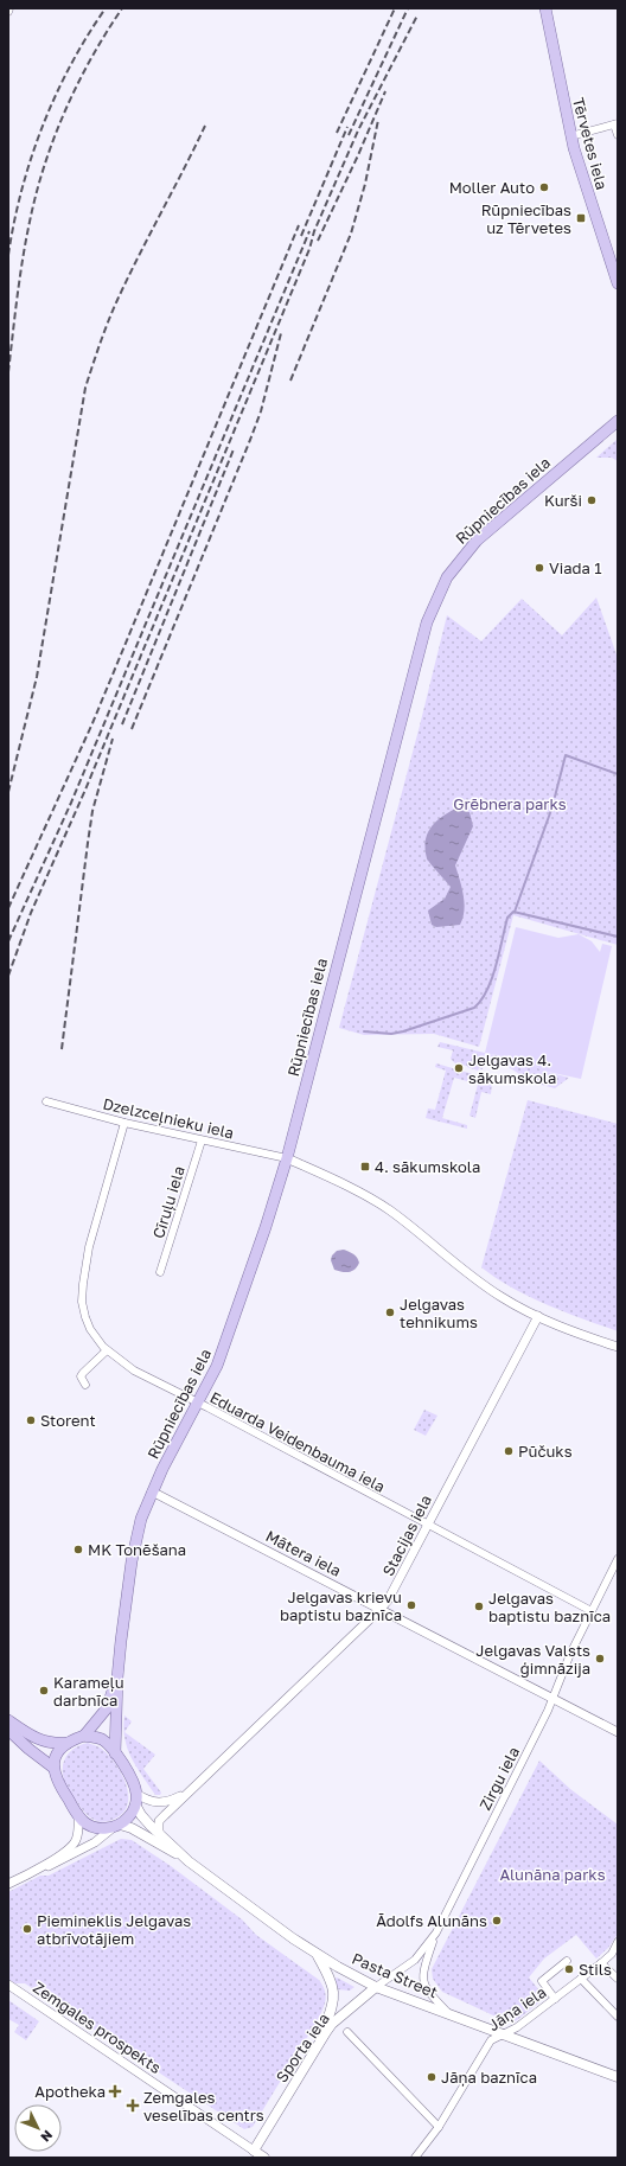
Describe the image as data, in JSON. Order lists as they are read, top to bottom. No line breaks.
{"streets":{"main road":["Tērvetes iela","Rūpniecības iela","Pasta Street","Zemgales prospekts","Sporta iela"],"street":["Dzelzceļnieku iela","Cīruļu iela","Eduarda Veidenbauma iela","Stacijas iela","Mātera iela","Zirgu iela","Jāņa iela"]},"crossings":[["Rūpniecības iela","Dzelzceļnieku iela"],["Rūpniecības iela","Eduarda Veidenbauma iela"],["Rūpniecības iela","Mātera iela"],["Rūpniecības iela","Pasta Street"],["Dzelzceļnieku iela","Cīruļu iela"],["Dzelzceļnieku iela","Eduarda Veidenbauma iela"],["Eduarda Veidenbauma iela","Stacijas iela"],["Eduarda Veidenbauma iela","Zirgu iela"],["Stacijas iela","Mātera iela"],["Stacijas iela","Pasta Street"],["Mātera iela","Zirgu iela"],["Zirgu iela","Pasta Street"],["Zirgu iela","Sporta iela"],["Pasta Street","Jāņa iela"],["Pasta Street","Sporta iela"],["Zemgales prospekts","Sporta iela"]],"parks":["Grēbnera parks","Alunāna parks"],"places":{"other":["Moller Auto","Kurši","Viada 1","Jelgavas 4. sākumskola","Jelgavas tehnikums","Storent","Pūčuks","MK Tonēšana","Jelgavas krievu baptistu baznīca","Jelgavas baptistu baznīca","Jelgavas Valsts ģimnāzija","Karameļu darbnīca","Ādolfs Alunāns","Piemineklis Jelgavas atbrīvotājiem","Stils","Jāņa baznīca"],"transit":["Rūpniecības uz Tērvetes","4. sākumskola"],"health":["Apotheka","Zemgales veselības centrs"]},"north":"bottom right"}
